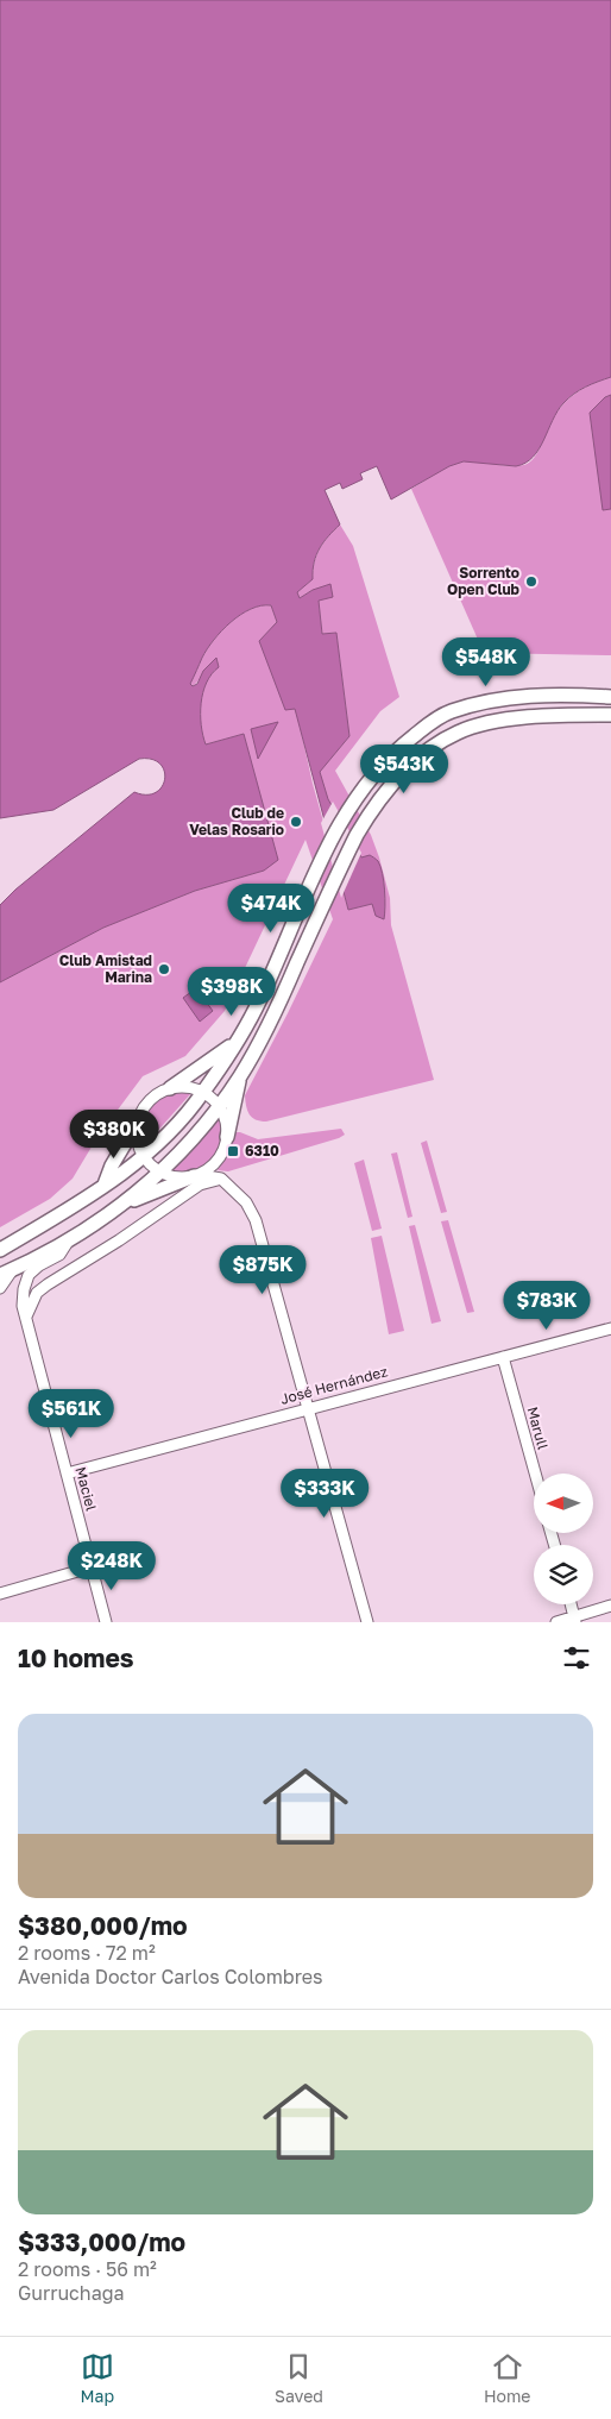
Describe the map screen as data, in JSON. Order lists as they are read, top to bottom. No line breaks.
{"streets":{"street":["José Hernández","Marull","Maciel"]},"crossings":[["José Hernández","Marull"],["José Hernández","Maciel"]],"places":{"other":["Sorrento Open Club","Club de Velas Rosario","Club Amistad Marina"],"transit":["6310"]},"north":"left","page":{"price":["$548K","$543K","$474K","$398K","$380K","$875K","$783K","$561K","$333K","$248K"],"heading":"10 homes","list":[{"name":"$380,000/mo","note":"2 rooms · 72 m² · Avenida Doctor Carlos Colombres"},{"name":"$333,000/mo","note":"2 rooms · 56 m² · Gurruchaga"}],"tabs":["Map","Saved","Home"]}}
